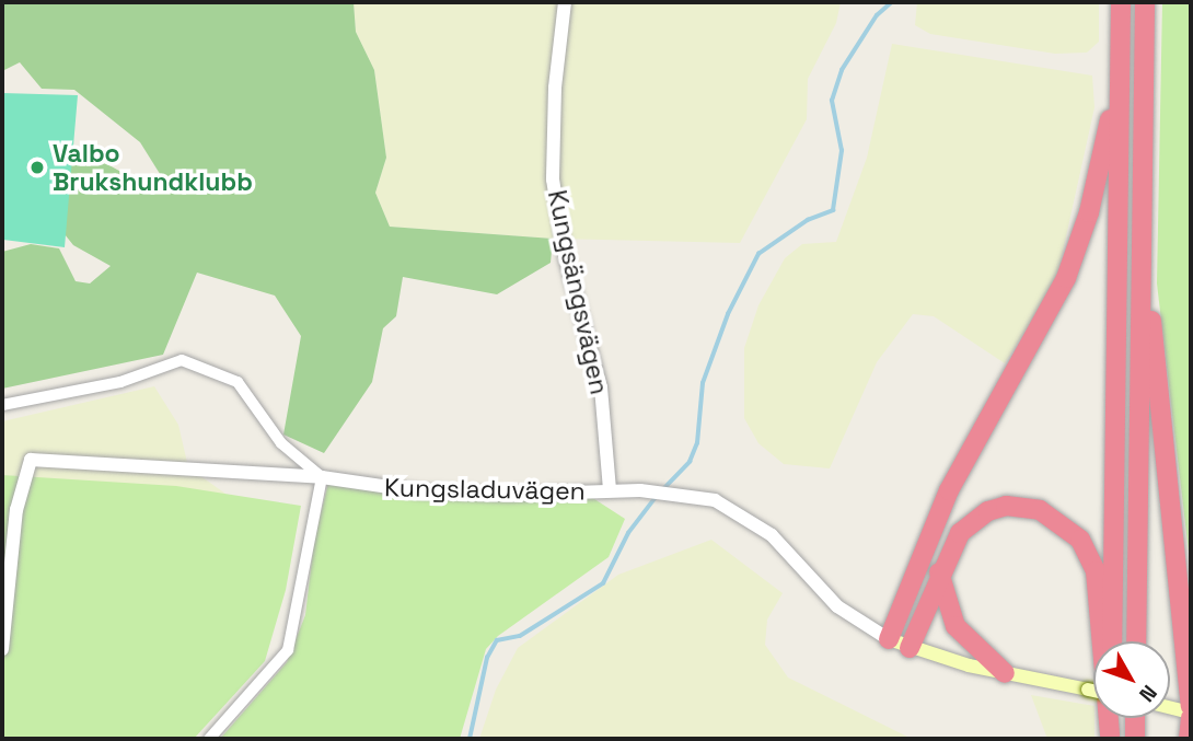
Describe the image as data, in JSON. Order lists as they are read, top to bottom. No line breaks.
{"streets":{"street":["Kungsängsvägen","Kungsladuvägen"]},"crossings":[["Kungsängsvägen","Kungsladuvägen"]],"places":["Valbo Brukshundklubb"],"north":"bottom right"}
